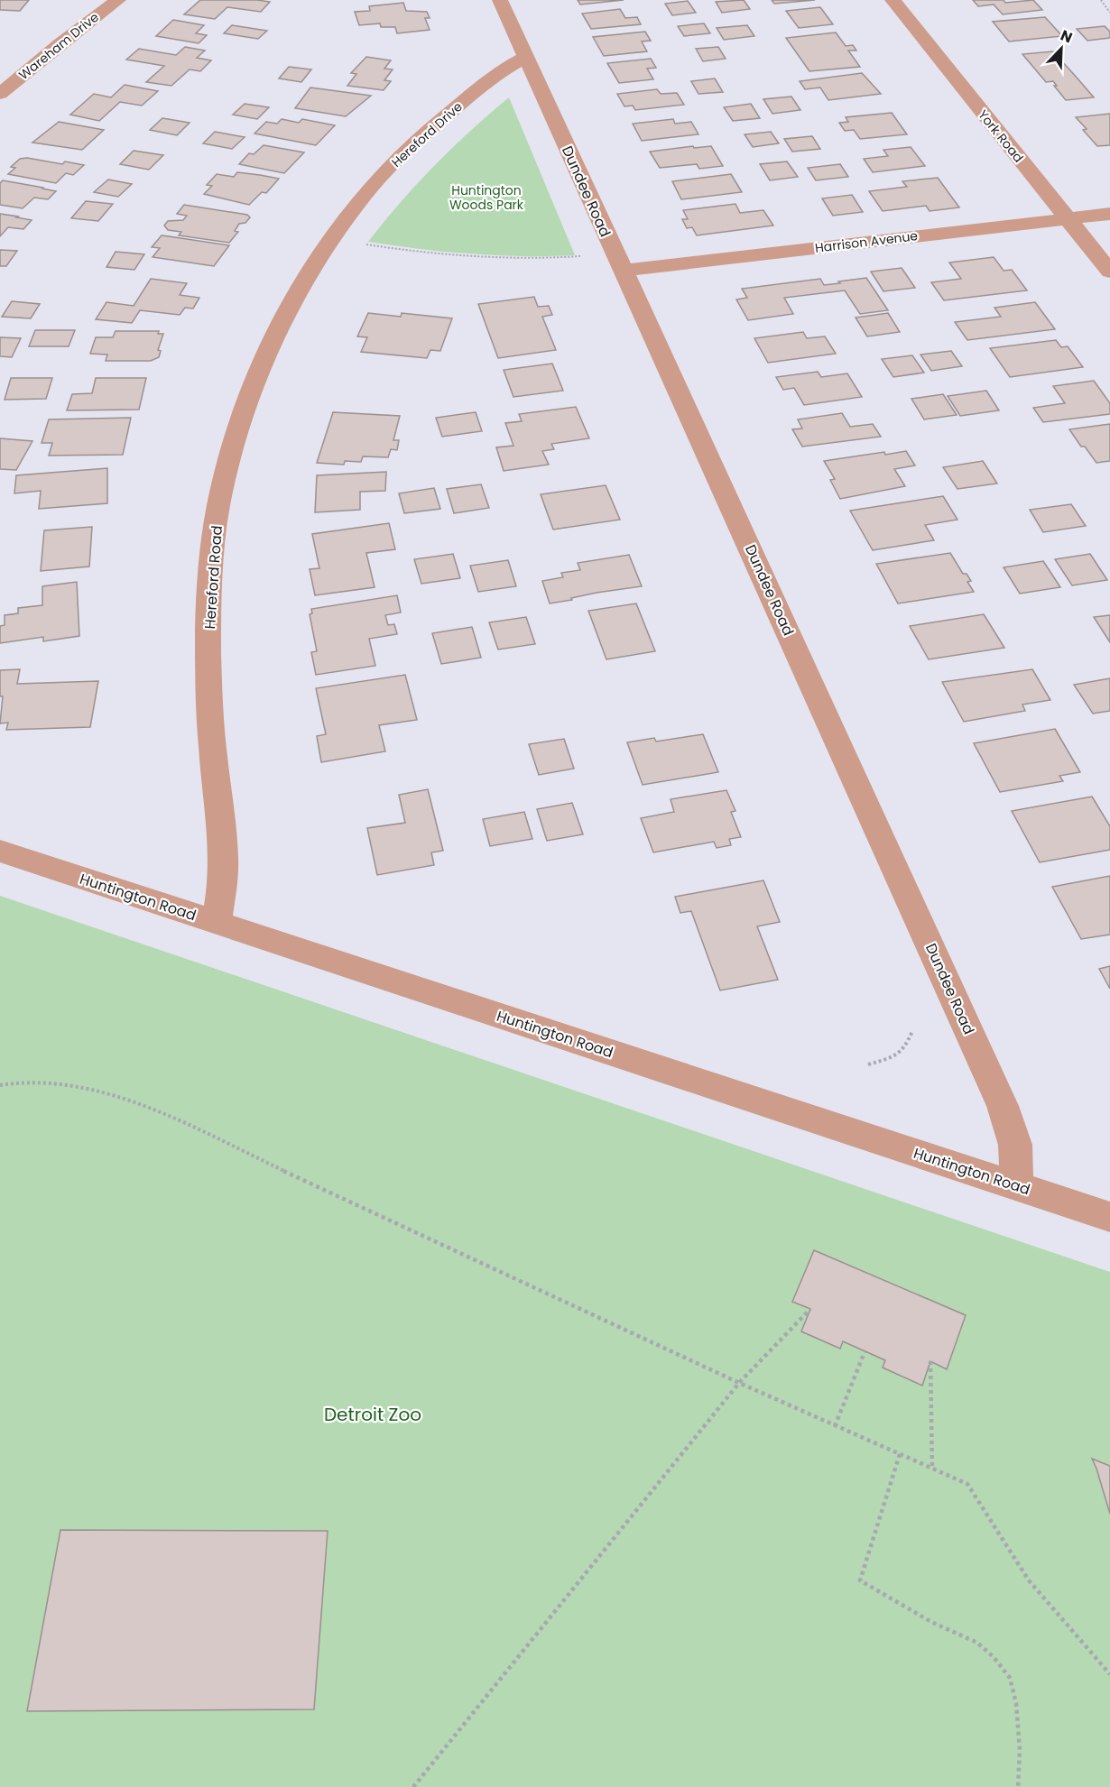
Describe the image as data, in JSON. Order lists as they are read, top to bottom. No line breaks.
{"streets":{"street":["Wareham Drive","Hereford Drive","York Road","Dundee Road","Harrison Avenue","Hereford Road","Huntington Road"]},"crossings":[["Hereford Drive","Dundee Road"],["Hereford Drive","Hereford Road"],["York Road","Harrison Avenue"],["Dundee Road","Harrison Avenue"],["Dundee Road","Huntington Road"],["Hereford Road","Huntington Road"]],"parks":["Huntington Woods Park","Detroit Zoo"],"north":"top right"}
